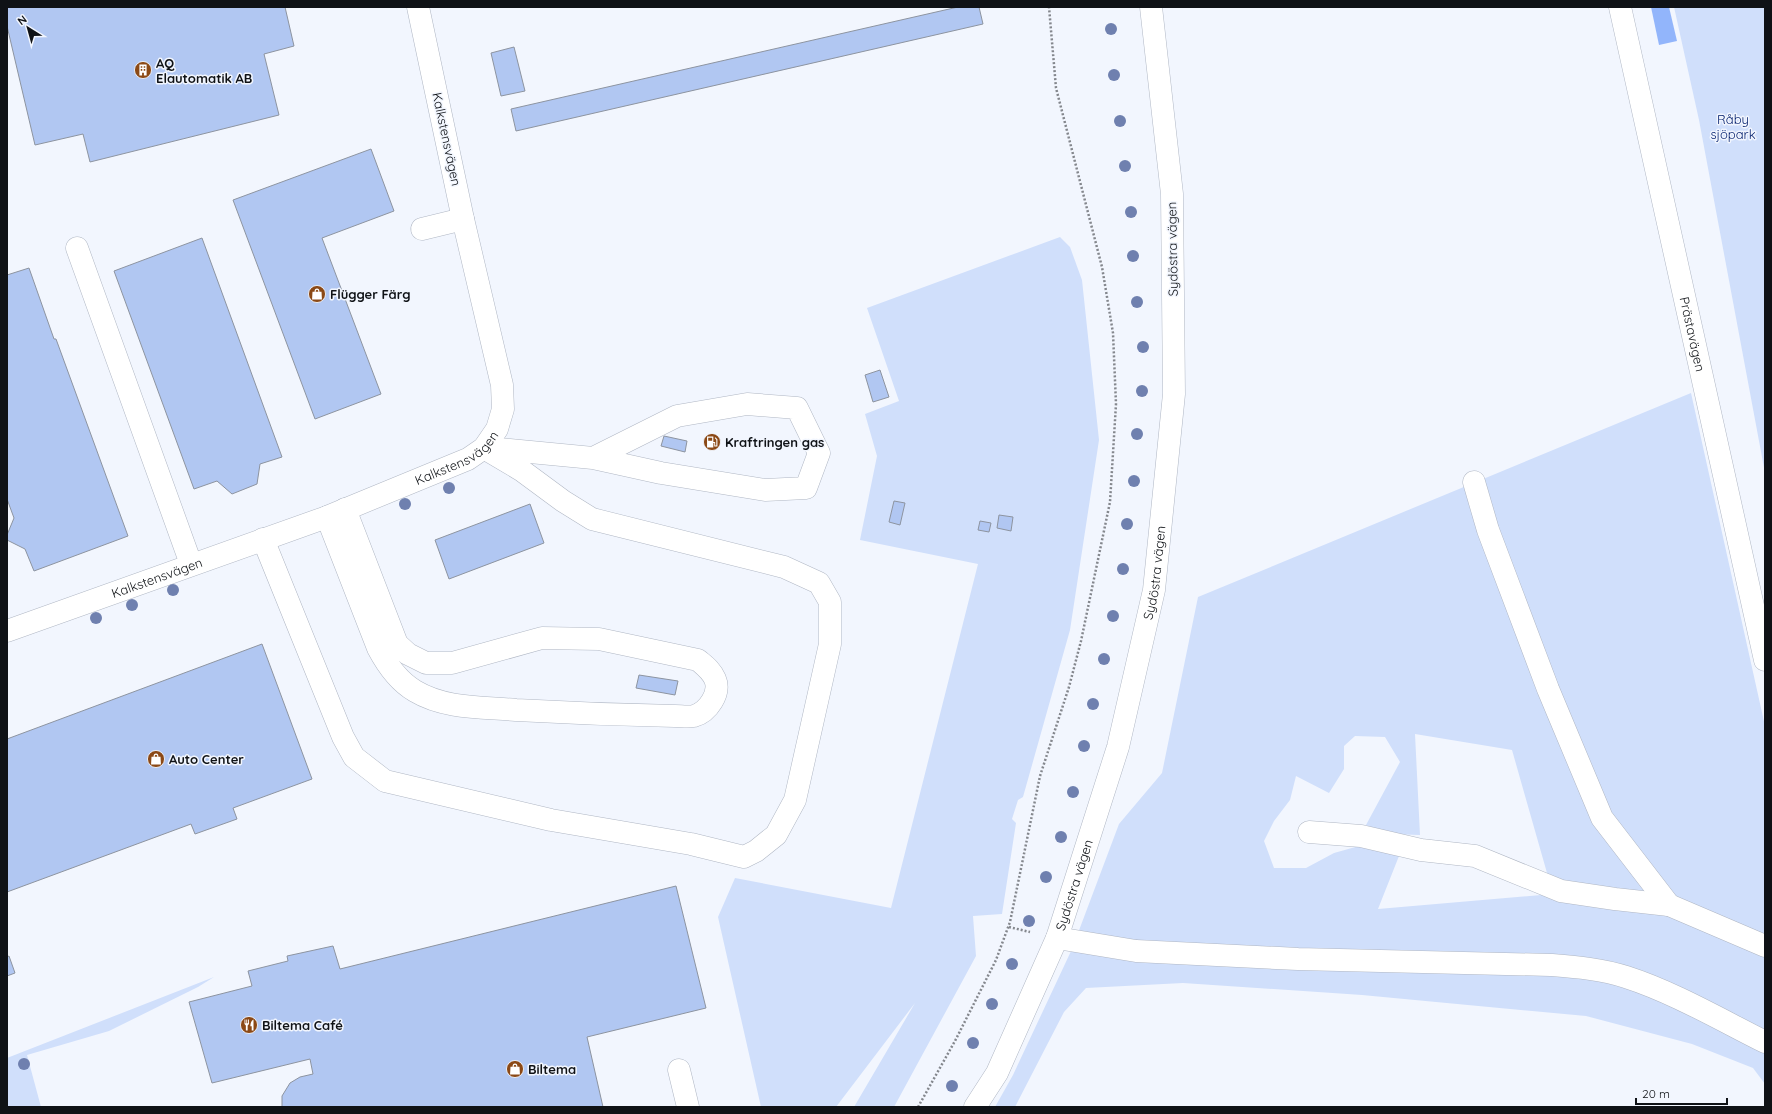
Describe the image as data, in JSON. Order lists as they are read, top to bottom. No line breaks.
{"streets":{"street":["Kalkstensvägen","Sydöstra vägen","Prästavägen"]},"parks":["Råby sjöpark"],"places":{"building":["AQ Elautomatik AB"],"shop":["Flügger Färg","Auto Center","Biltema"],"fuel station":["Kraftringen gas"],"restaurant":["Biltema Café"]},"scale_bar":"20 m","north":"top left"}
